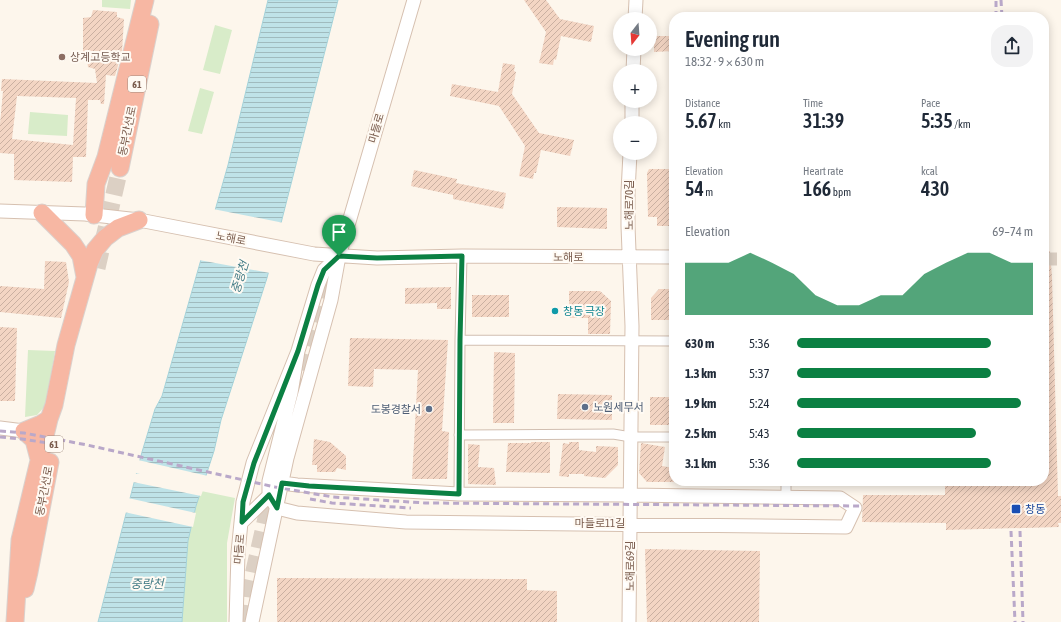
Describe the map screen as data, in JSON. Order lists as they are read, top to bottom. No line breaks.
{"streets":{"highway":["61","동부간선로"],"main road":["마들로","노해로70길","노해로","마들로11길","노해로69길"]},"crossings":[["마들로","노해로"],["마들로","마들로11길"],["노해로70길","노해로"],["노해로70길","노해로69길"],["노해로","노해로69길"],["마들로11길","노해로69길"]],"water":["중랑천"],"places":{"other":["상계고등학교","창동 극장","노원세무서","도봉경찰서"],"transit":["창동"]},"north":"bottom","page":{"map_buttons":["+","−"],"heading":["Evening run","18:32 · 9 × 630 m"],"stats":[["Distance","5.67 km"],["Time","31:39"],["Pace","5:35 /km"],["Elevation","54 m"],["Heart rate","166 bpm"],["kcal","430"]],"chart":["Elevation","69–74 m"],"list":[{"name":"630 m","note":"5:36"},{"name":"1.3 km","note":"5:37"},{"name":"1.9 km","note":"5:24"},{"name":"2.5 km","note":"5:43"},{"name":"3.1 km","note":"5:36"}]}}
